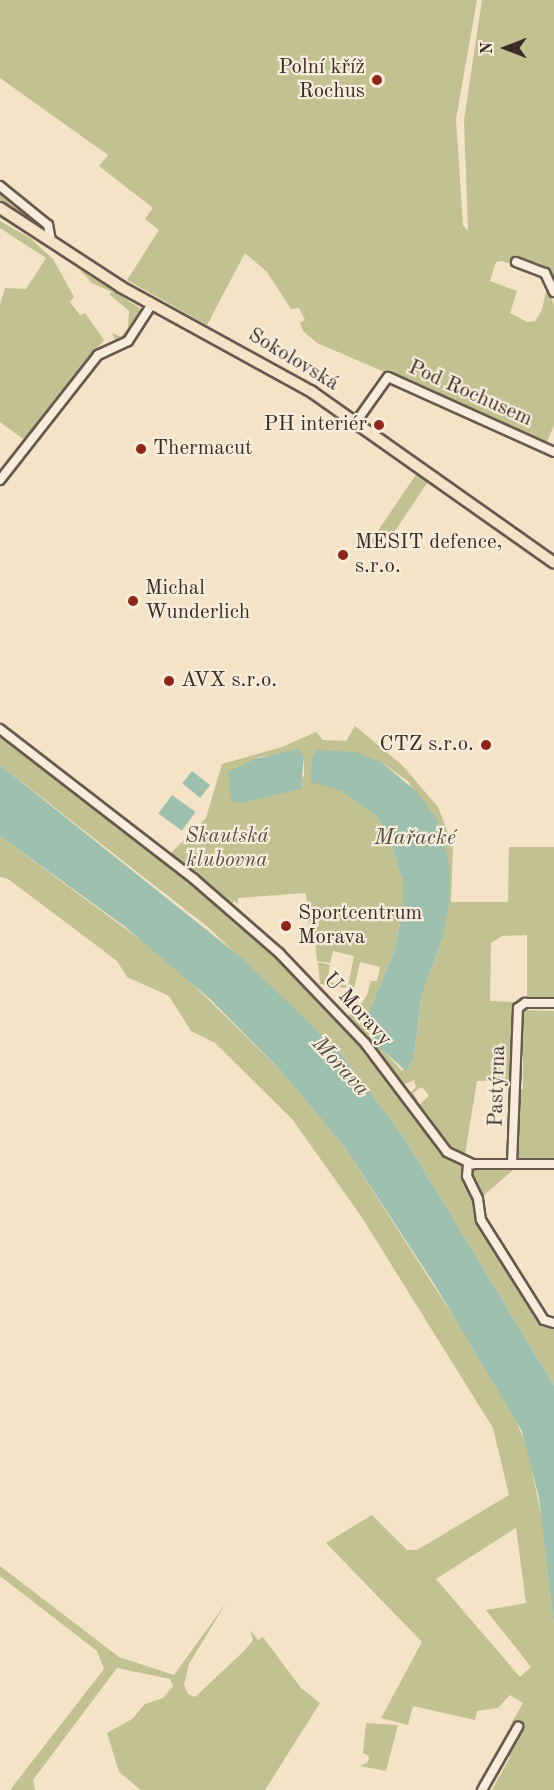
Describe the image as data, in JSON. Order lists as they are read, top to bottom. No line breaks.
{"streets":{"main road":["Sokolovská"],"street":["Pod Rochusem","U Moravy","Pastýrna"]},"crossings":[["Sokolovská","Pod Rochusem"]],"water":["Mařacké","Morava"],"parks":["Skautská klubovna"],"places":["Polní kříž Rochus","PH interiér","Thermacut","MESIT defence, s.r.o.","Michal Wunderlich","AVX s.r.o.","CTZ s.r.o.","Sportcentrum Morava"],"north":"left"}
